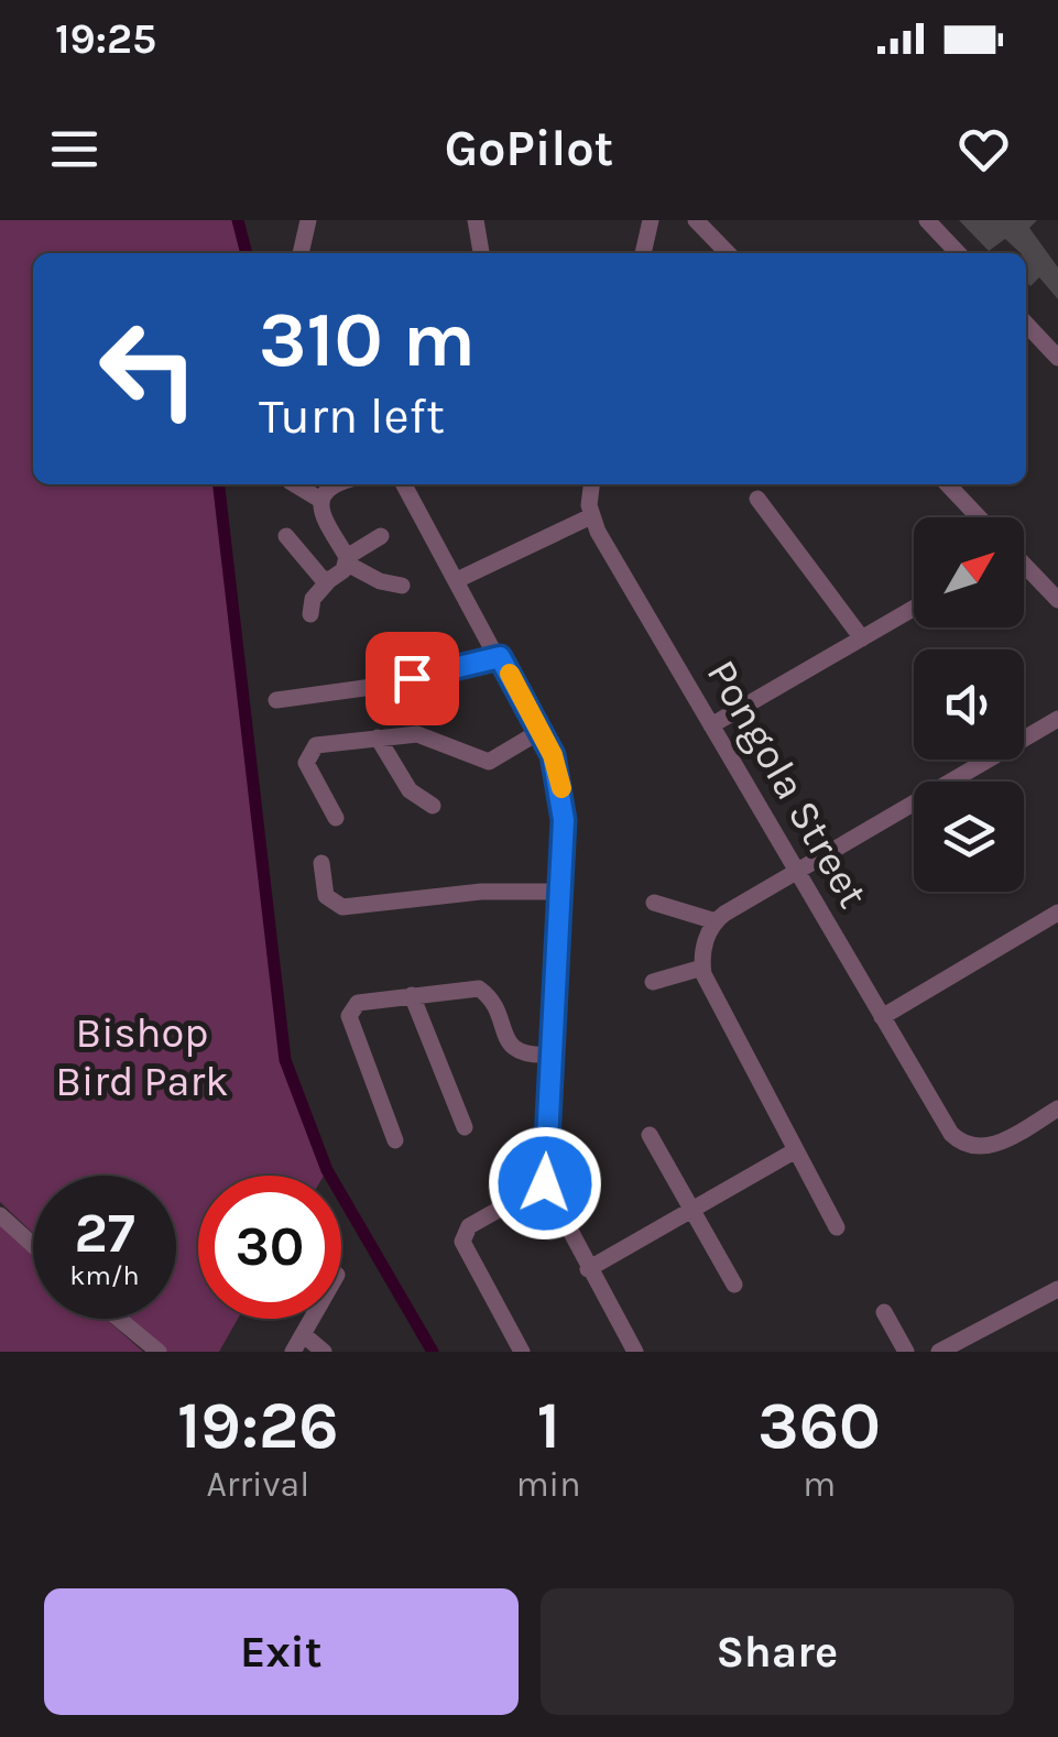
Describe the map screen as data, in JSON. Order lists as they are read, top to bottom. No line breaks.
{"streets":{"street":["Pongola Street"]},"parks":["Bishop Bird Park"],"north":"top right","page":{"status":"19:25","header":"GoPilot","turn":["310 m","Turn left"],"speed":"27 km/h","limit":"30","eta":["19:26","Arrival","1","min","360","m"],"buttons":["Exit","Share"]}}
